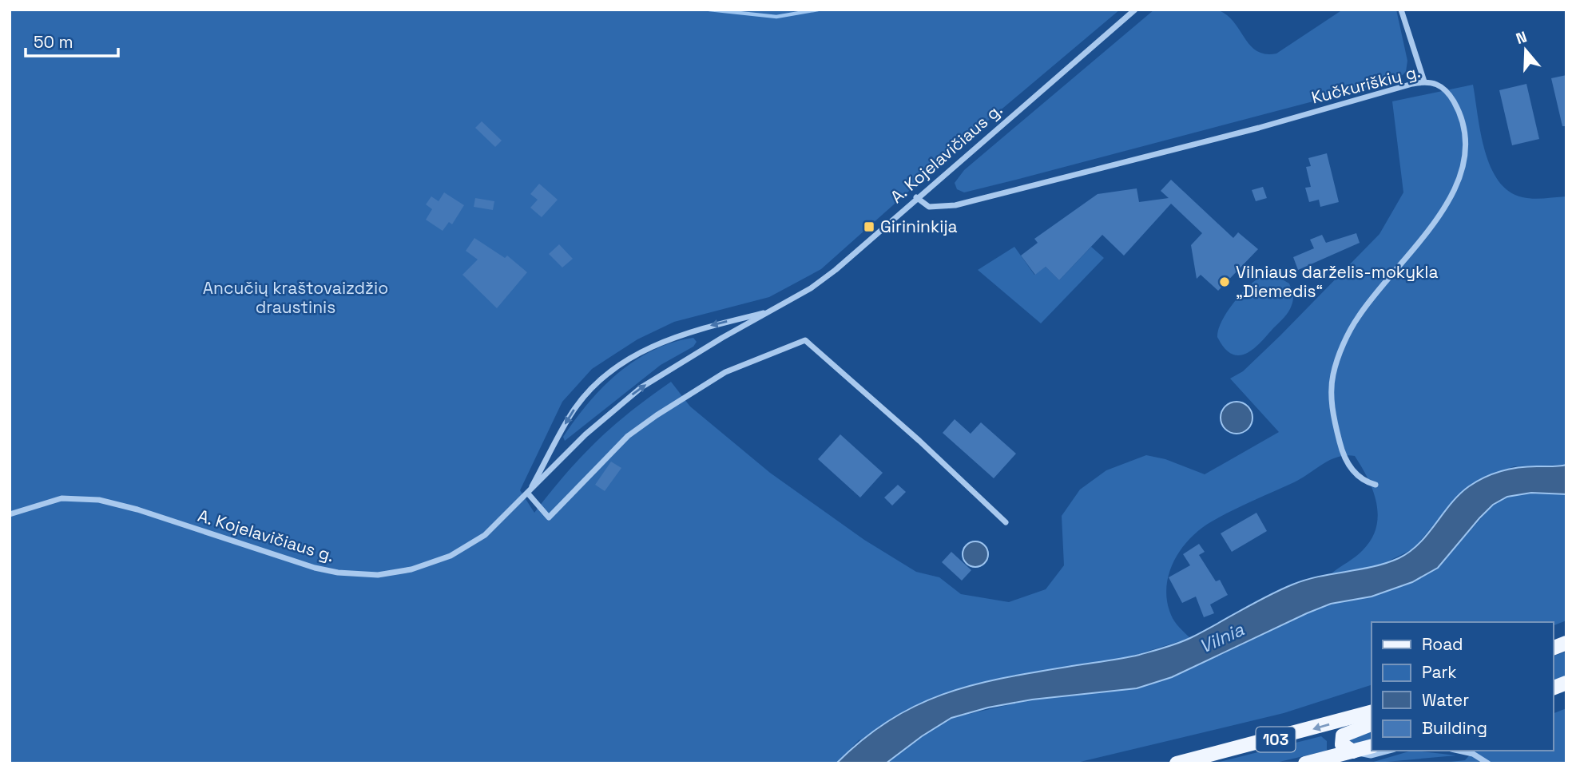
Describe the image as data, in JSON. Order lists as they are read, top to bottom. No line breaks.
{"streets":{"main road":["103"],"street":["Kučkuriškių g.","A. Kojelavičiaus g."]},"crossings":[["Kučkuriškių g.","A. Kojelavičiaus g."]],"water":["Vilnia"],"parks":["Ancučių kraštovaizdžio draustinis"],"places":{"transit":["Girininkija"],"other":["Vilniaus darželis-mokykla „Diemedis“"]},"legend":["Road","Park","Water","Building"],"scale_bar":"50 m","north":"top"}
